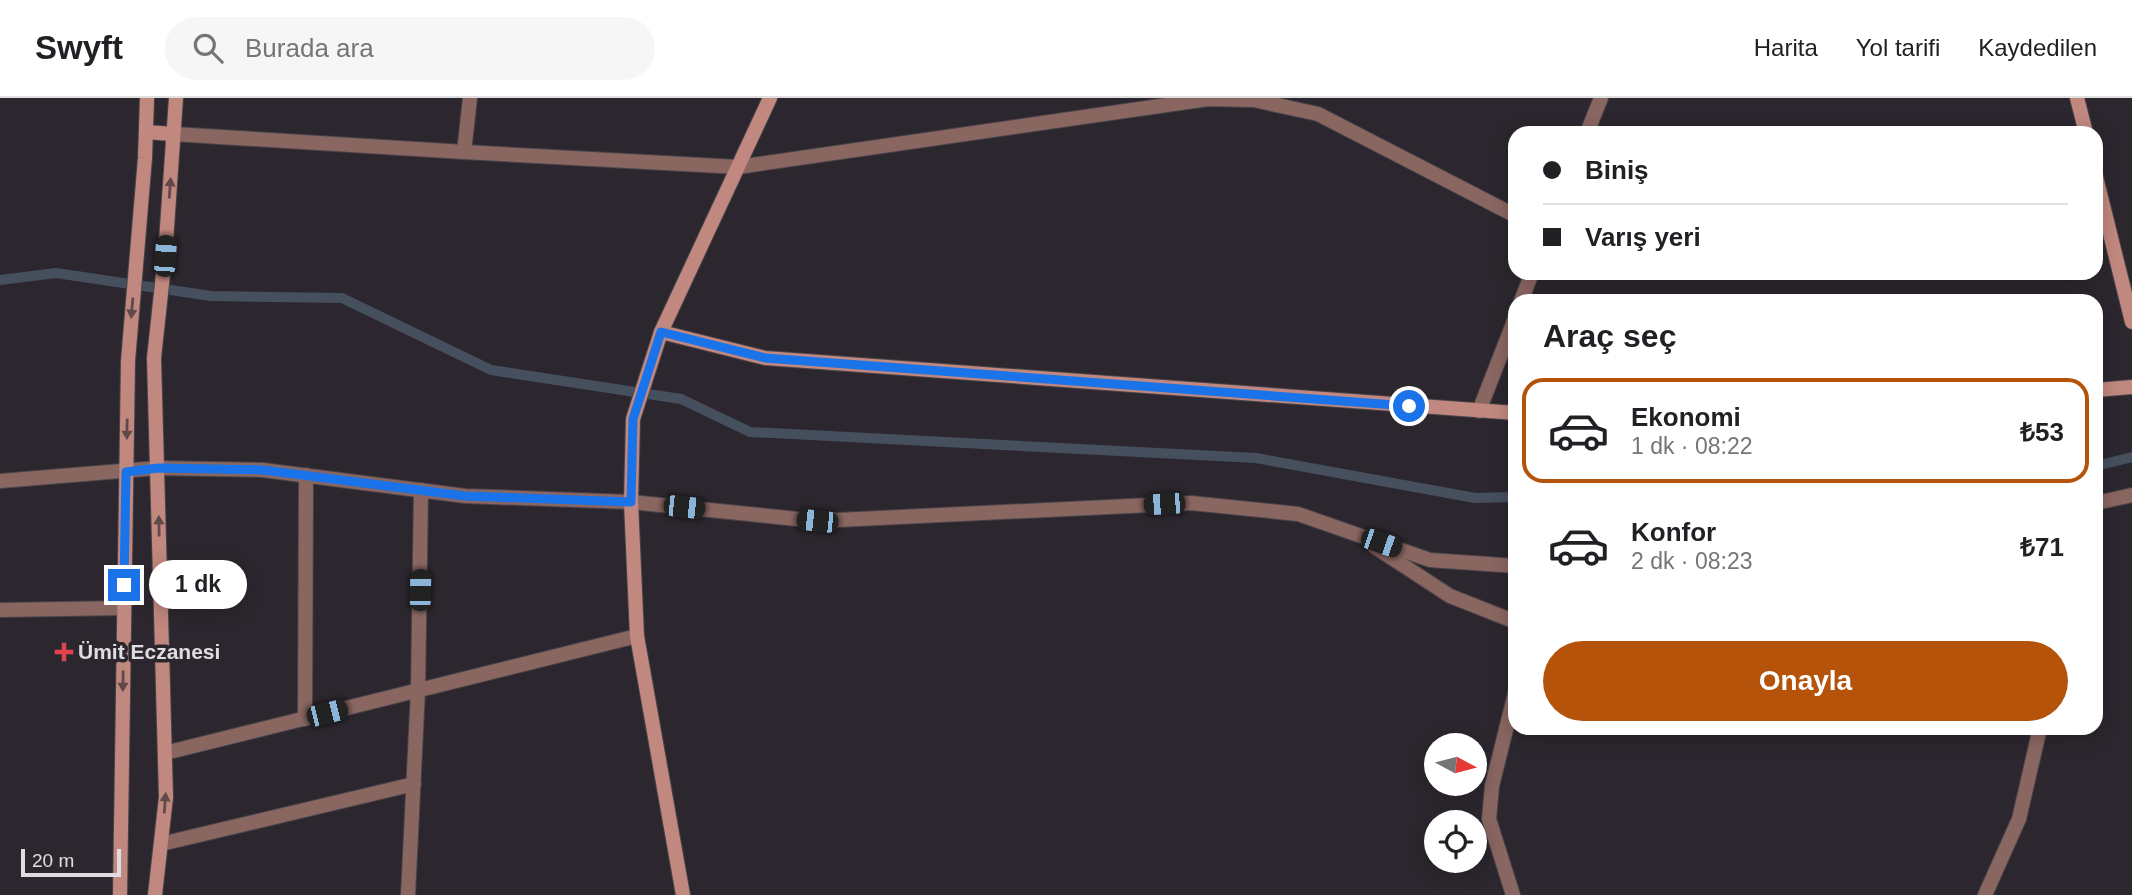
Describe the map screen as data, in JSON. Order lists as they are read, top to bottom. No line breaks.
{"places":{"health":["Ümit Eczanesi"]},"scale_bar":"20 m","north":"right","page":{"header":"Swyft","search":"Burada ara","nav":["Harita","Yol tarifi","Kaydedilen"],"banner":["Biniş","Varış yeri"],"heading":"Araç seç","list":[{"name":"Ekonomi","note":"1 dk · 08:22","value":"₺53"},{"name":"Konfor","note":"2 dk · 08:23","value":"₺71"}],"bubble":"1 dk","buttons":"Onayla","scale":"20 m"}}
